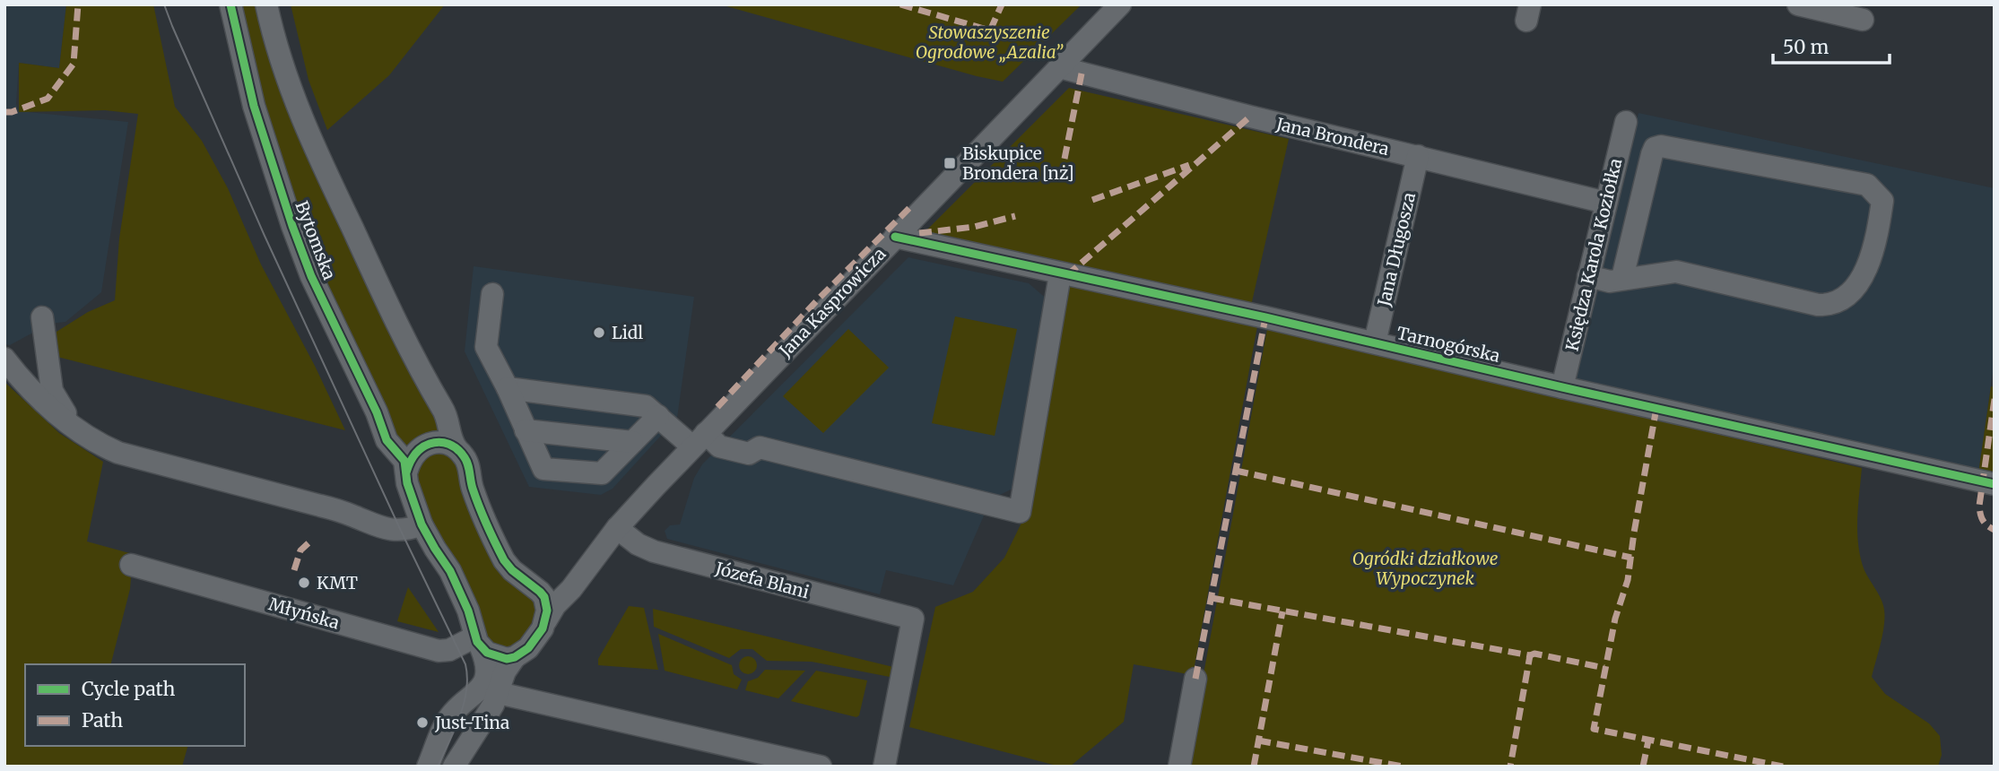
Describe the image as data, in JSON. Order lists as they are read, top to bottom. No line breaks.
{"streets":{"street":["Jana Brondera","Bytomska","Jana Długosza","Księdza Karola Koziołka","Jana Kasprowicza","Tarnogórska","Józefa Blani","Młyńska"]},"crossings":[["Jana Brondera","Jana Długosza"],["Jana Brondera","Księdza Karola Koziołka"],["Jana Brondera","Jana Kasprowicza"],["Bytomska","Młyńska"],["Jana Długosza","Tarnogórska"],["Księdza Karola Koziołka","Tarnogórska"],["Jana Kasprowicza","Tarnogórska"],["Jana Kasprowicza","Józefa Blani"]],"parks":["Stowaszyszenie Ogrodowe „Azalia”","Ogródki działkowe Wypoczynek"],"places":{"transit":["Biskupice Brondera [nż]"],"other":["Lidl","KMT","Just-Tina"]},"legend":["Cycle path","Path"],"scale_bar":"50 m"}
